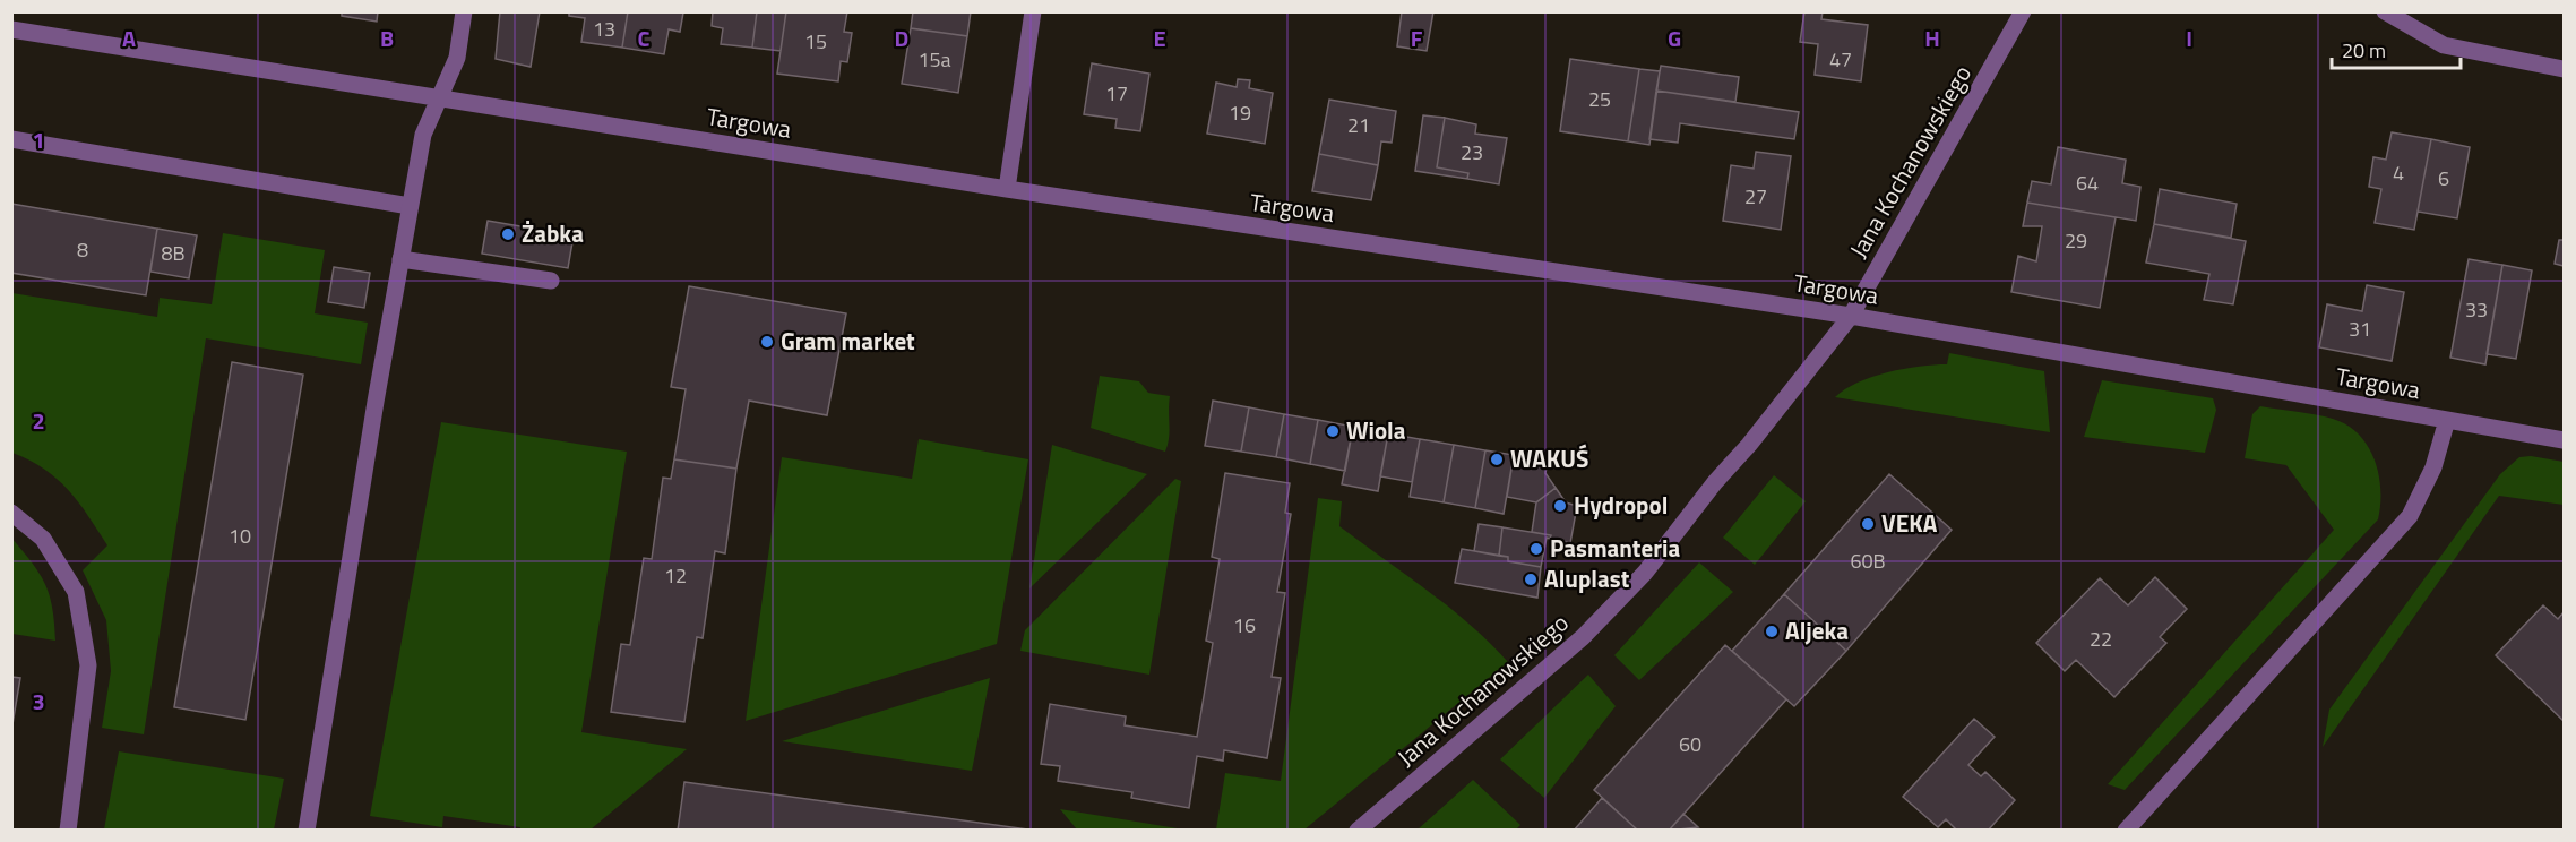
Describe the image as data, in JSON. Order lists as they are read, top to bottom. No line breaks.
{"streets":{"street":["Targowa","Jana Kochanowskiego"]},"crossings":[["Targowa","Jana Kochanowskiego"]],"places":["Żabka","Gram market","Wiola","WAKUŚ","Hydropol","VEKA","Pasmanteria","Aluplast","Aljeka"],"house_numbers":["13","15","15a","47","17","25","19","21","23","4","6","64","27","29","8","8B","33","31","10","60B","12","16","22","60"],"scale_bar":"20 m","grid":{"columns":["A","B","C","D","E","F","G","H","I"],"rows":["1","2","3"]}}
